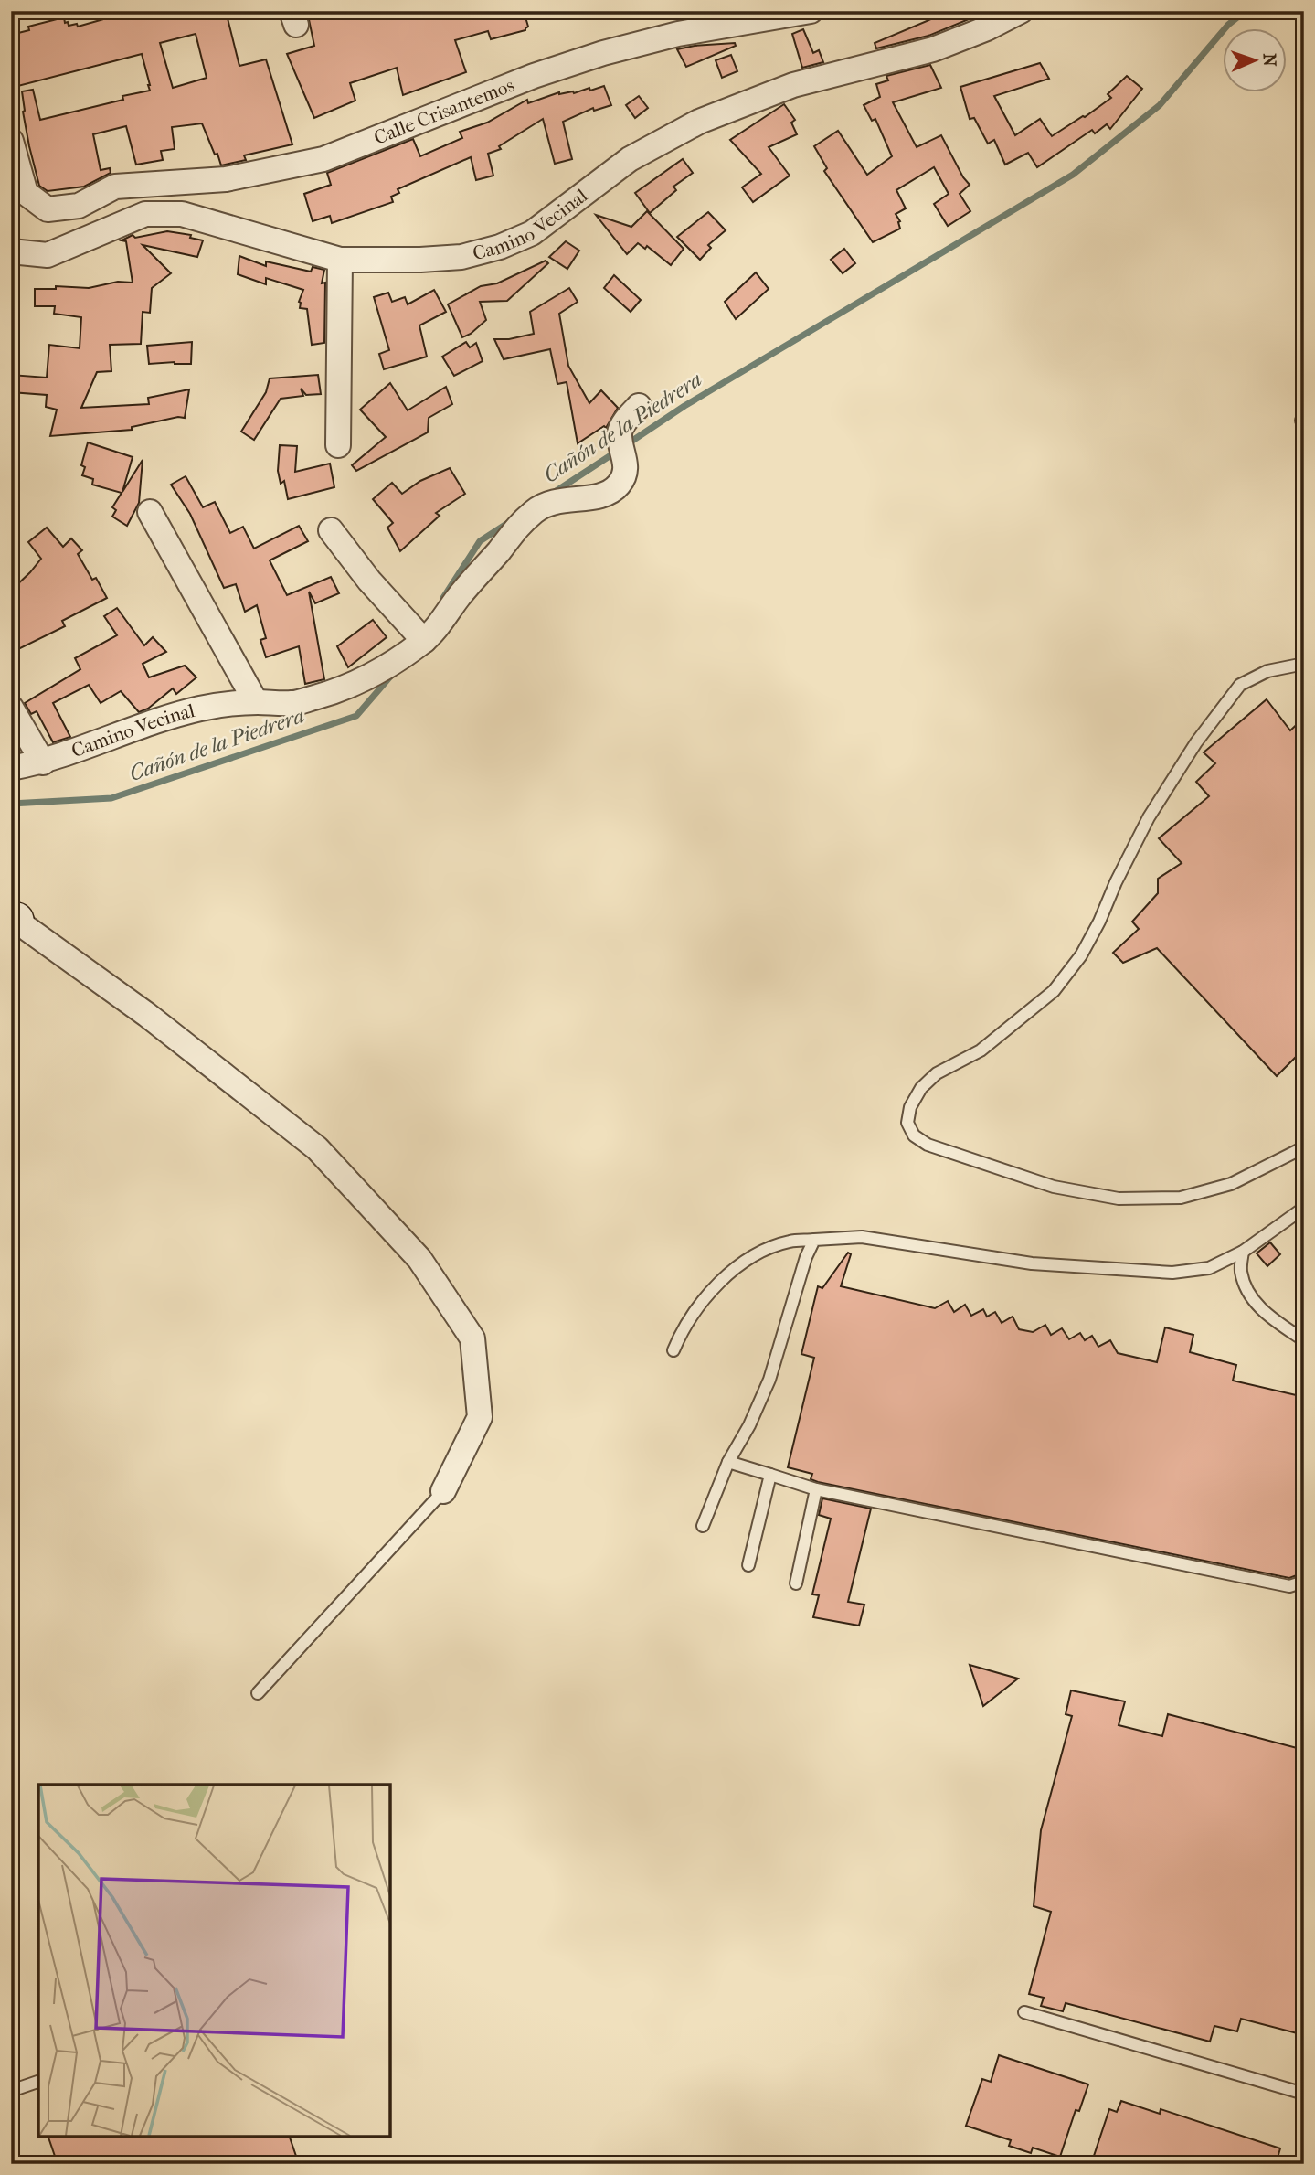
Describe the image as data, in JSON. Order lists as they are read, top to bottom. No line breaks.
{"streets":{"street":["Calle Crisantemos","Camino Vecinal"]},"water":["Cañón de la Piedrera"],"north":"right"}
